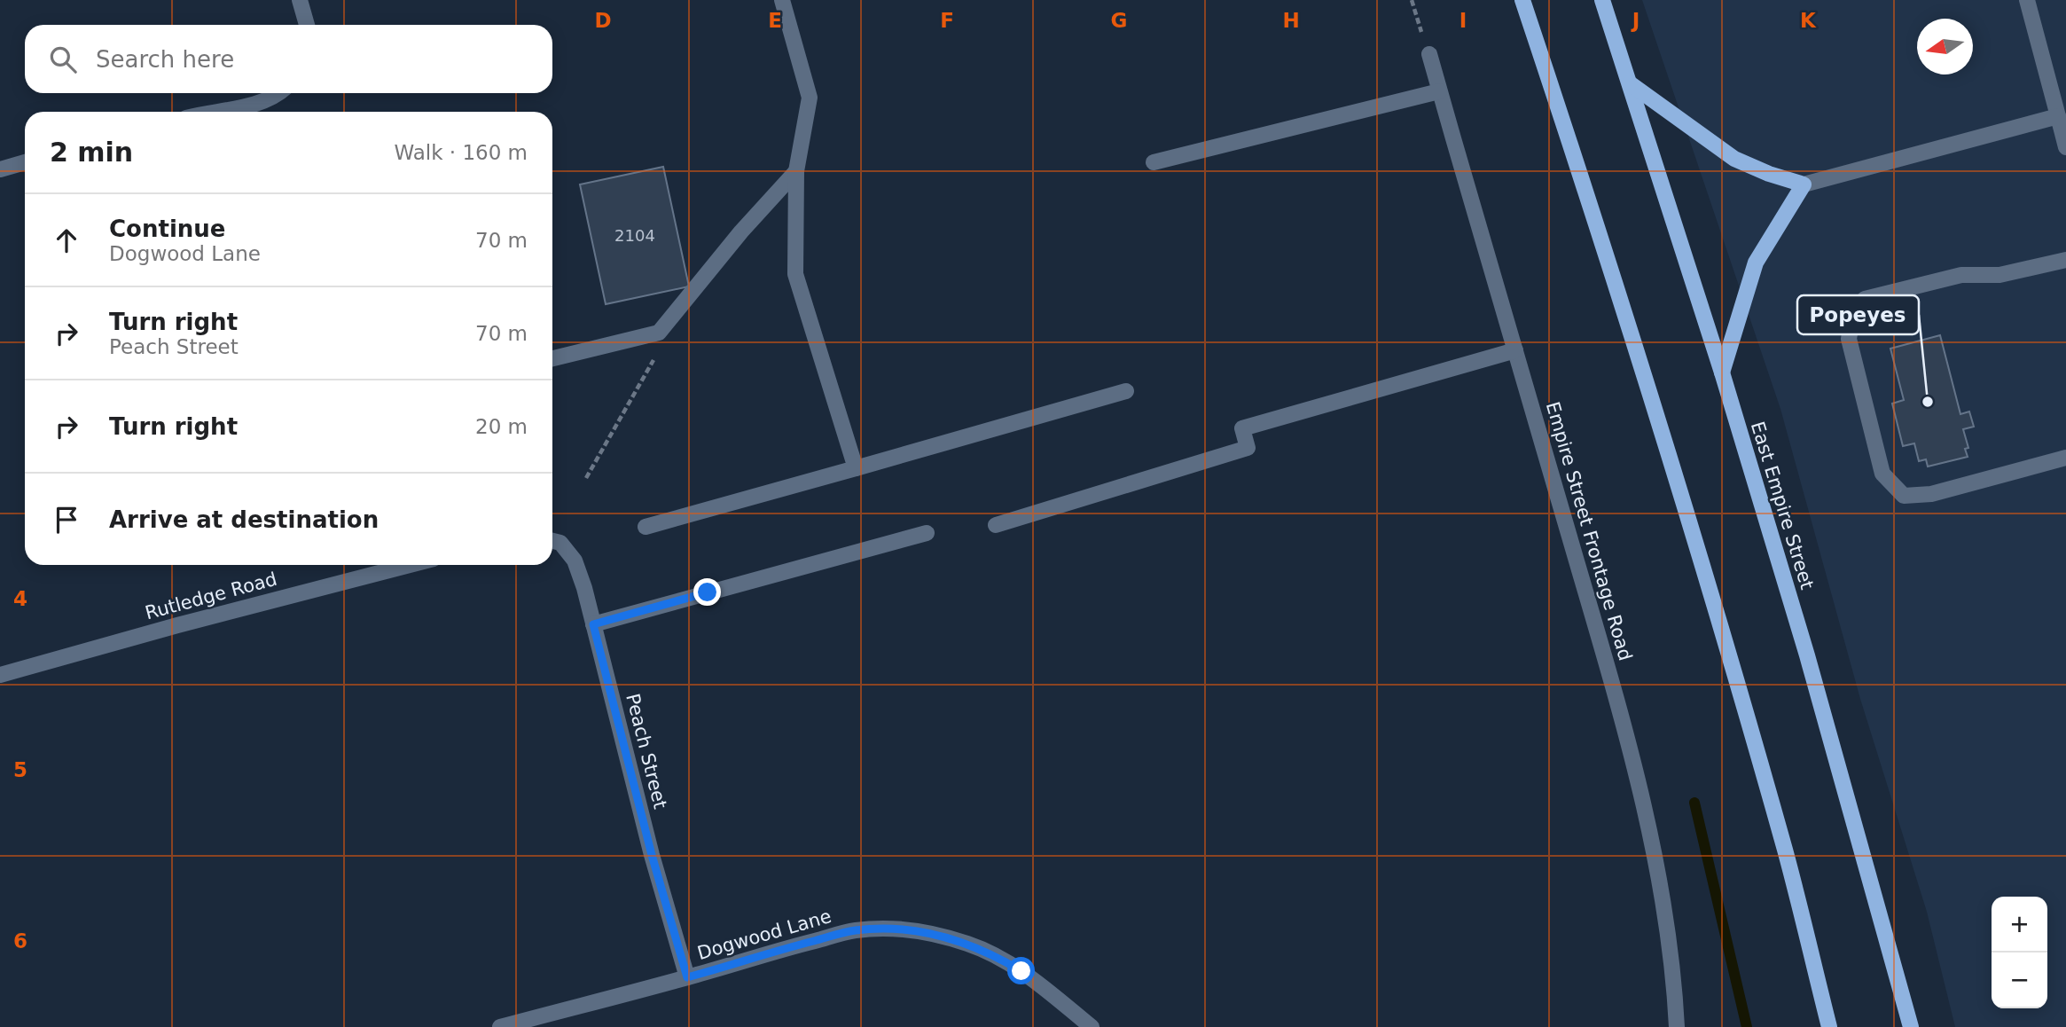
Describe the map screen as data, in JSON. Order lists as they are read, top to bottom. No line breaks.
{"streets":{"main road":["East Empire Street"],"street":["Empire Street Frontage Road","Rutledge Road","Peach Street","Dogwood Lane"]},"crossings":[["Peach Street","Dogwood Lane"]],"places":["Popeyes"],"house_numbers":["2104"],"north":"left","page":{"search":"Search here","heading":["2 min","Walk · 160 m"],"list":[["Continue","Dogwood Lane","70 m"],["Turn right","Peach Street","70 m"],["Turn right","20 m"],"Arrive at destination"],"map_buttons":["+","−"]},"grid":{"columns":["D","E","F","G","H","I","J","K"],"rows":["4","5","6"]}}
